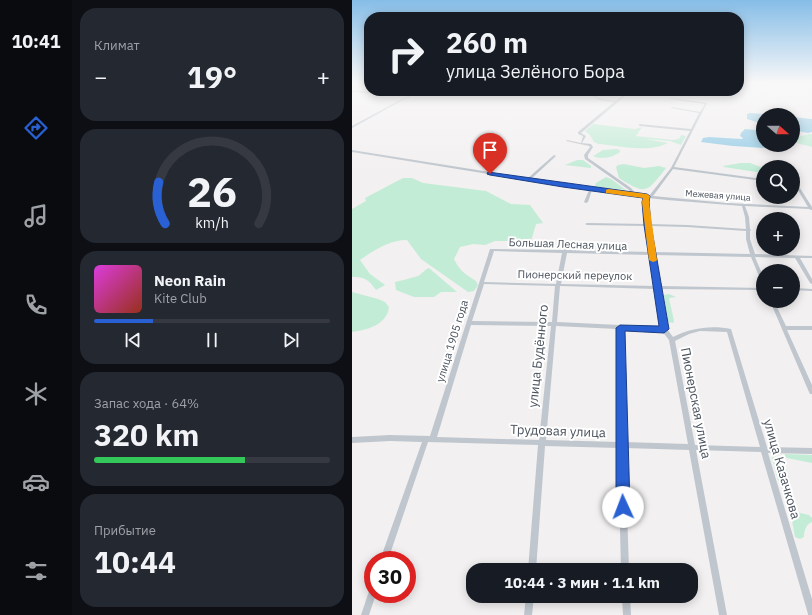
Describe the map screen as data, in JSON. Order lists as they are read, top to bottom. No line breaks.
{"streets":{"street":["Межевая улица","Большая Лесная улица","Пионерский переулок","улица 1905 года","улица Будённого","Пионерская улица","Трудовая улица","улица Казачкова"]},"crossings":[["Межевая улица","Пионерская улица"],["Большая Лесная улица","улица 1905 года"],["Большая Лесная улица","улица Будённого"],["Большая Лесная улица","Пионерская улица"],["Пионерский переулок","улица 1905 года"],["Пионерский переулок","улица Будённого"],["Пионерский переулок","Пионерская улица"],["улица 1905 года","Трудовая улица"],["улица Будённого","Трудовая улица"],["Пионерская улица","Трудовая улица"],["Пионерская улица","улица Казачкова"],["Трудовая улица","улица Казачкова"]],"north":"right","page":{"tabs":"10:41","tile":["Климат",["Запас хода · 64%","320 km"],["Прибытие","10:44"]],"turn":["260 m","улица Зелёного Бора"],"heat":["−","19°","+"],"map_buttons":["+","−"],"song":["Neon Rain","Kite Club"],"limit":"30","trip":"10:44 · 3 мин · 1.1 km","gauge":["26","km/h"]}}
